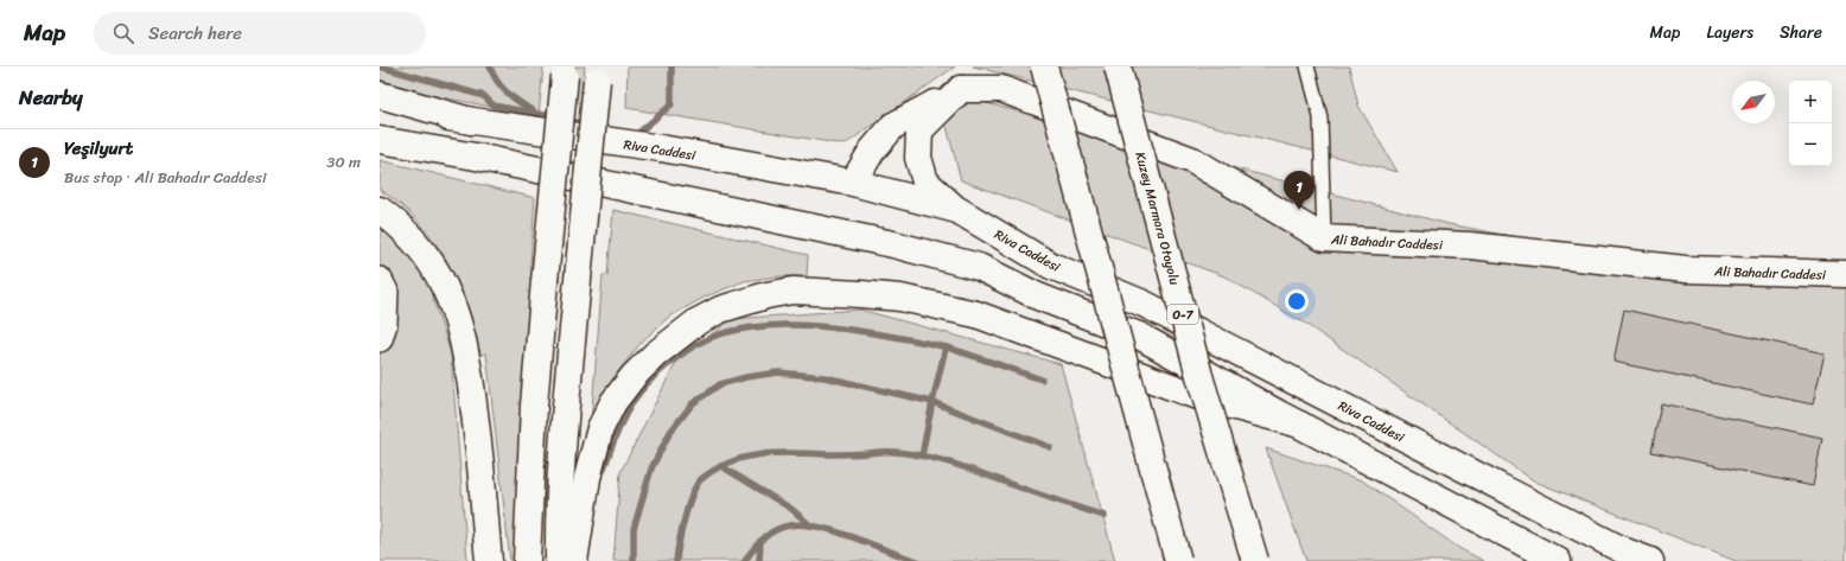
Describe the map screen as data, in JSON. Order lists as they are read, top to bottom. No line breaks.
{"streets":{"main road":["Riva Caddesi","Kuzey Marmara Otoyolu","Ali Bahadır Caddesi","O-7"]},"north":"bottom left","page":{"header":"Map","search":"Search here","nav":["Map","Layers","Share"],"heading":"Nearby","map_buttons":["+","−"],"list":[{"mark":"1","name":"Yeşilyurt","note":"Bus stop · Ali Bahadır Caddesi","value":"30 m"}],"pins":"1"}}
